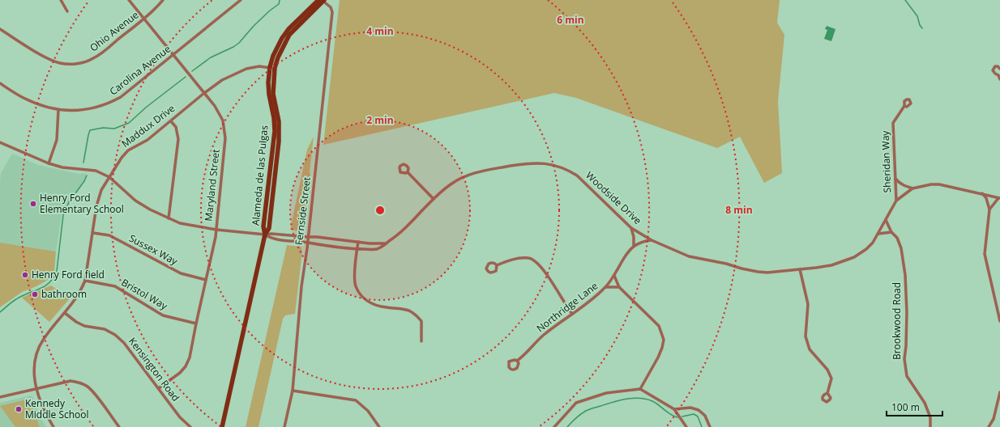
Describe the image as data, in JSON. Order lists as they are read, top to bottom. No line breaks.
{"streets":{"main road":["Alameda de las Pulgas"],"street":["Ohio Avenue","Carolina Avenue","Maddux Drive","Sheridan Way","Maryland Street","Woodside Drive","Fernside Street","Sussex Way","Bristol Way","Northridge Lane","Brookwood Road","Kensington Road"]},"crossings":[["Ohio Avenue","Maryland Street"],["Carolina Avenue","Maryland Street"],["Maddux Drive","Alameda de las Pulgas"],["Maddux Drive","Maryland Street"],["Maddux Drive","Sussex Way"],["Maddux Drive","Bristol Way"],["Maddux Drive","Kensington Road"],["Sheridan Way","Woodside Drive"],["Alameda de las Pulgas","Woodside Drive"],["Alameda de las Pulgas","Fernside Street"],["Maryland Street","Sussex Way"],["Maryland Street","Bristol Way"],["Maryland Street","Kensington Road"],["Woodside Drive","Fernside Street"],["Woodside Drive","Northridge Lane"],["Woodside Drive","Brookwood Road"]],"places":["Henry Ford Elementary School","Henry Ford field","bathroom","Kennedy Middle School"],"scale_bar":"100 m","rings":["6 min","4 min","2 min","8 min"]}
